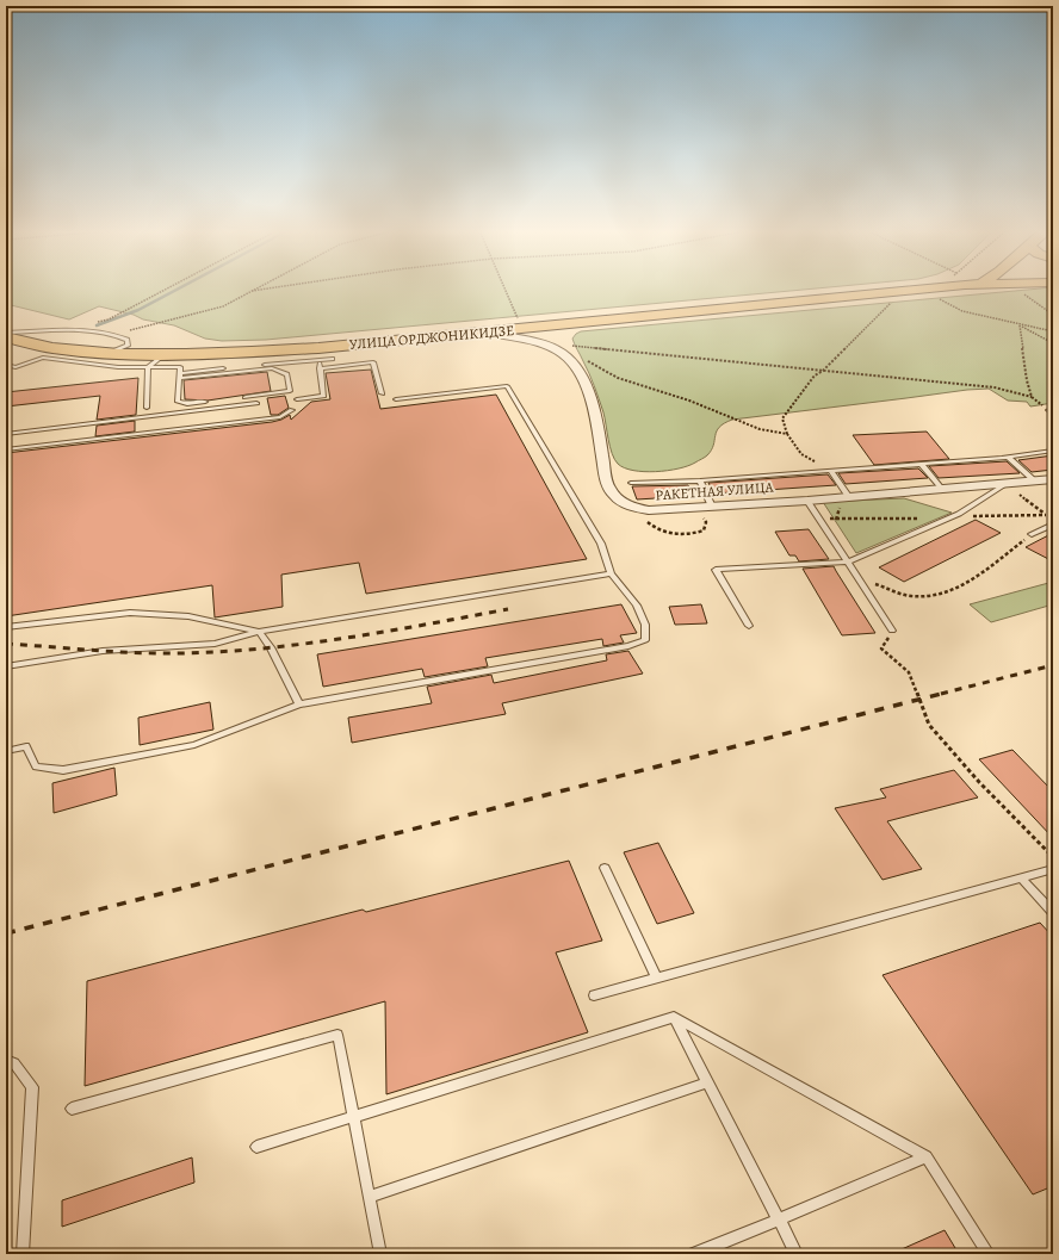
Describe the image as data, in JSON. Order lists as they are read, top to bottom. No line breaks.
{"streets":{"main road":["УЛИЦА ОРДЖОНИКИДЗЕ"],"street":["РАКЕТНАЯ УЛИЦА"]},"crossings":[["УЛИЦА ОРДЖОНИКИДЗЕ","РАКЕТНАЯ УЛИЦА"]]}
